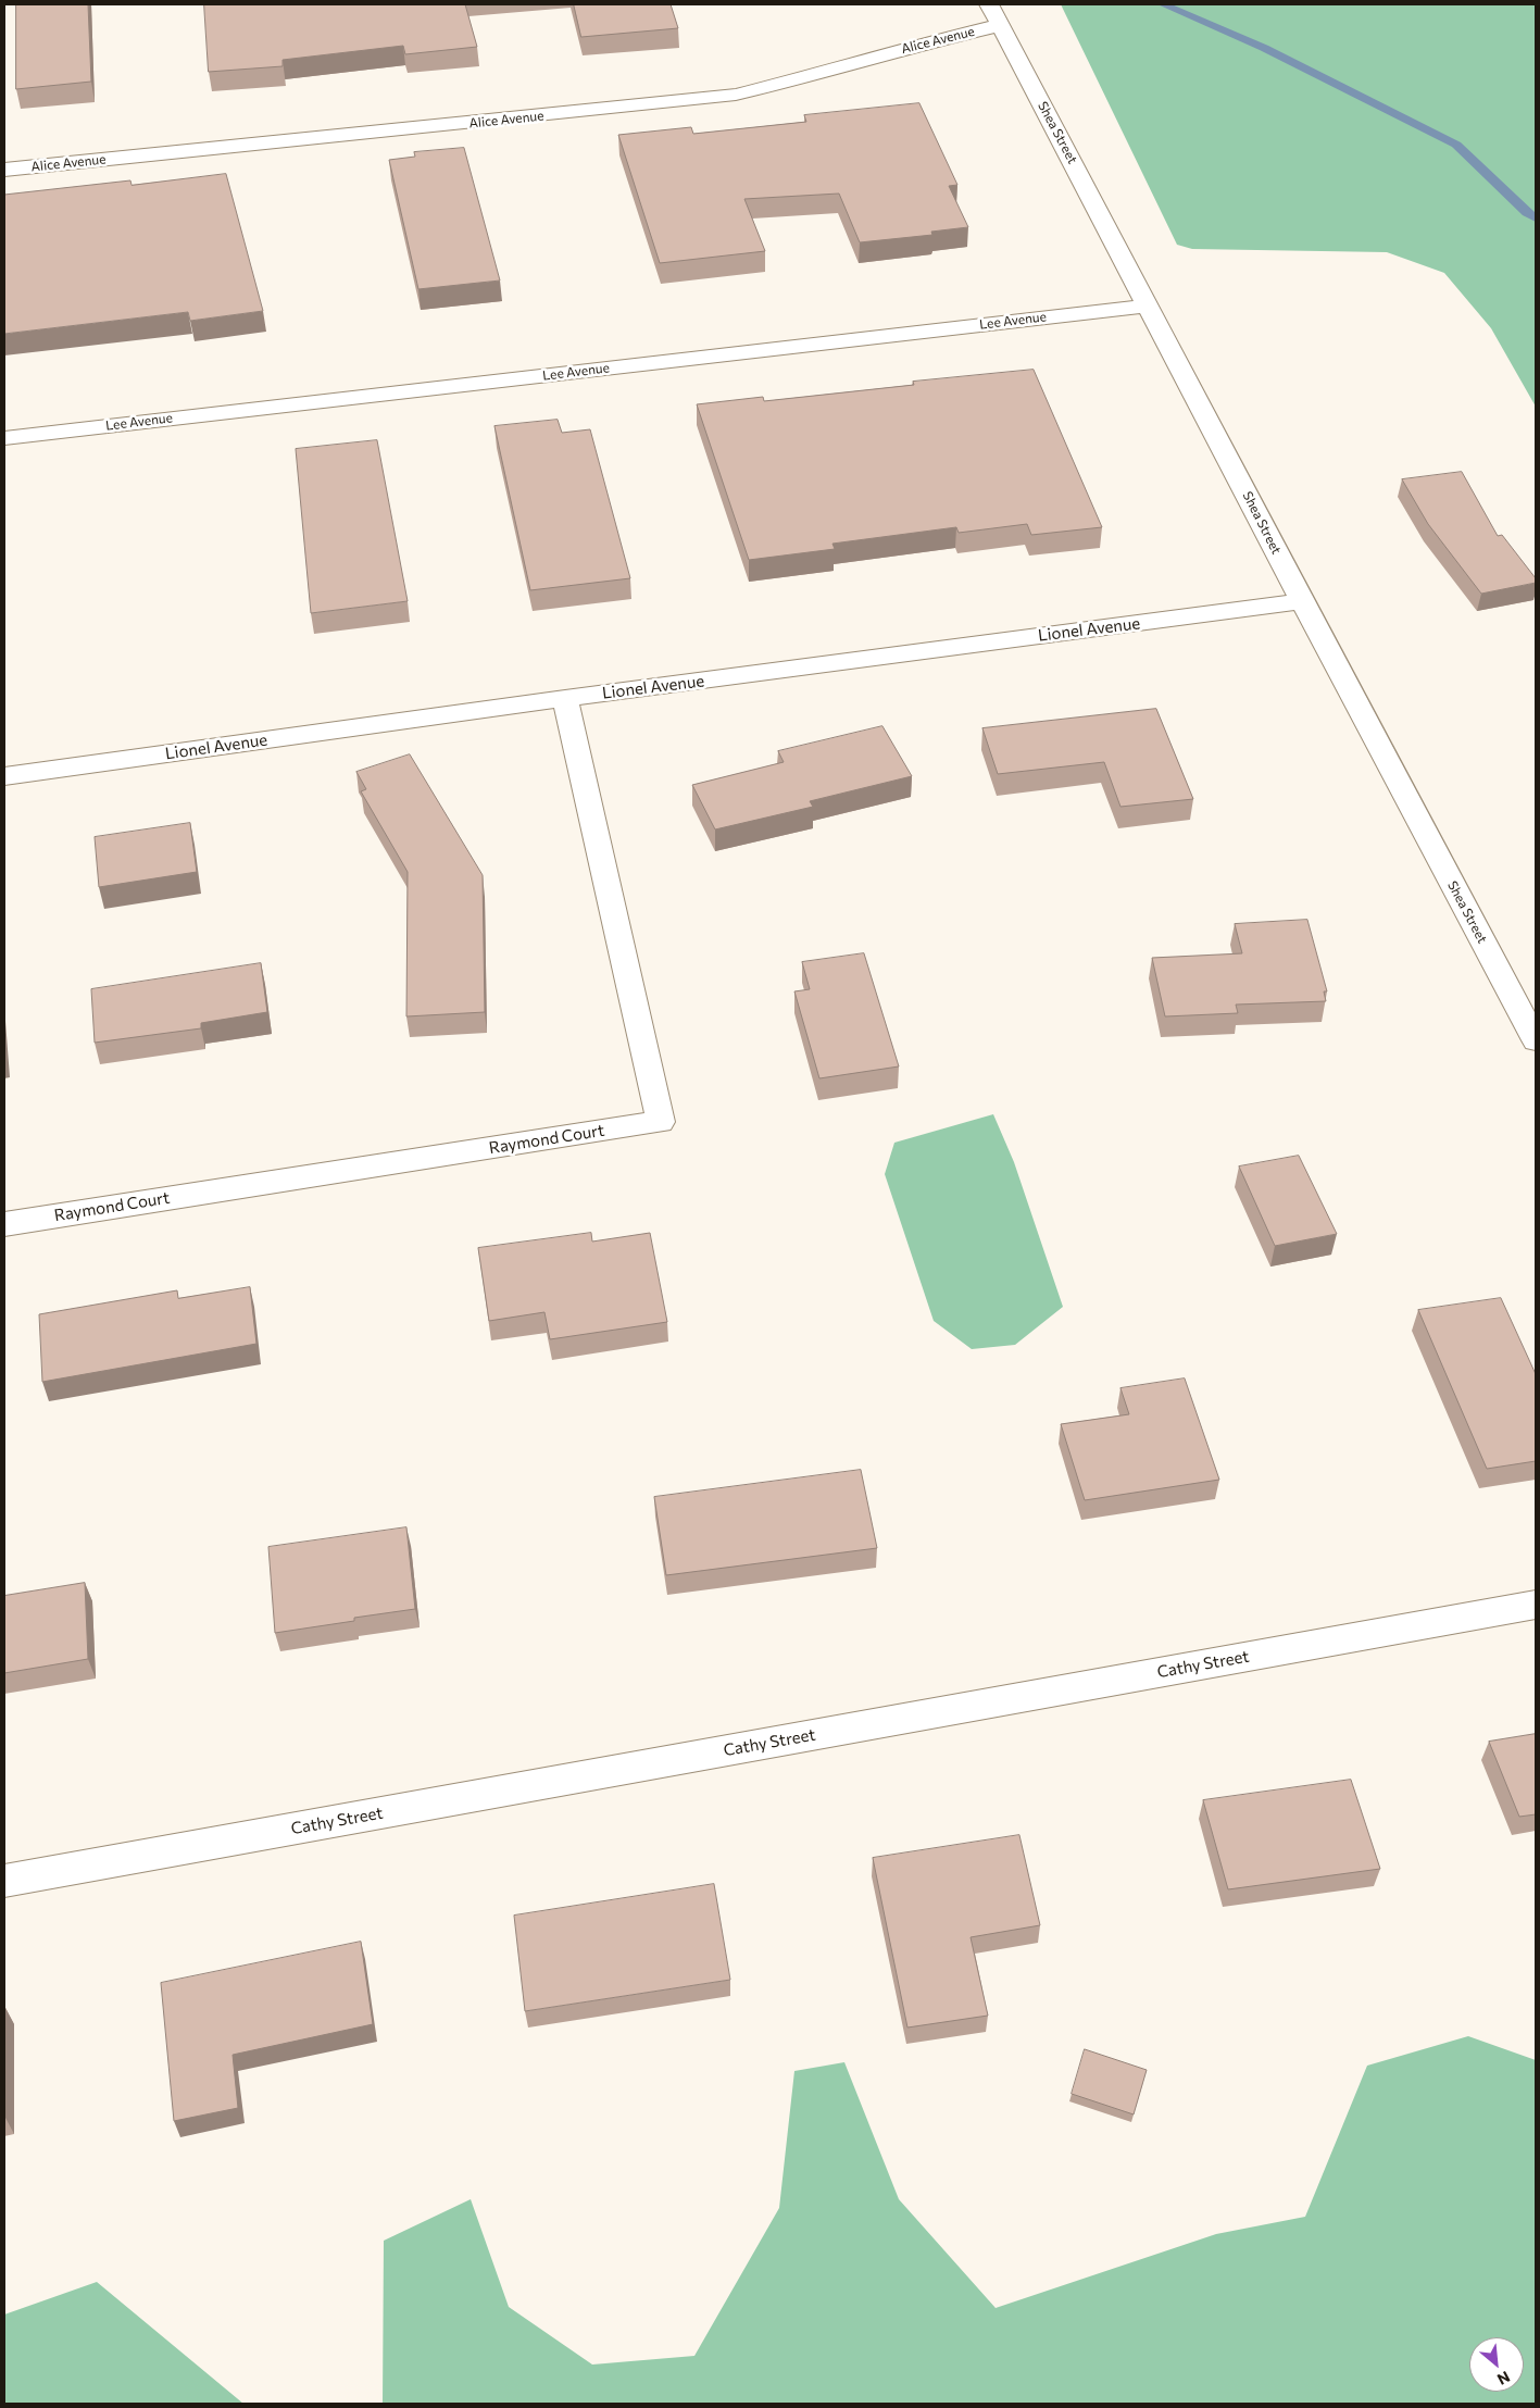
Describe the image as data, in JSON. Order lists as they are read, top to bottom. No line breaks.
{"streets":{"street":["Alice Avenue","Shea Street","Lee Avenue","Lionel Avenue","Raymond Court","Cathy Street"]},"crossings":[["Alice Avenue","Shea Street"],["Shea Street","Lee Avenue"],["Shea Street","Lionel Avenue"],["Lionel Avenue","Raymond Court"]],"north":"bottom right"}
